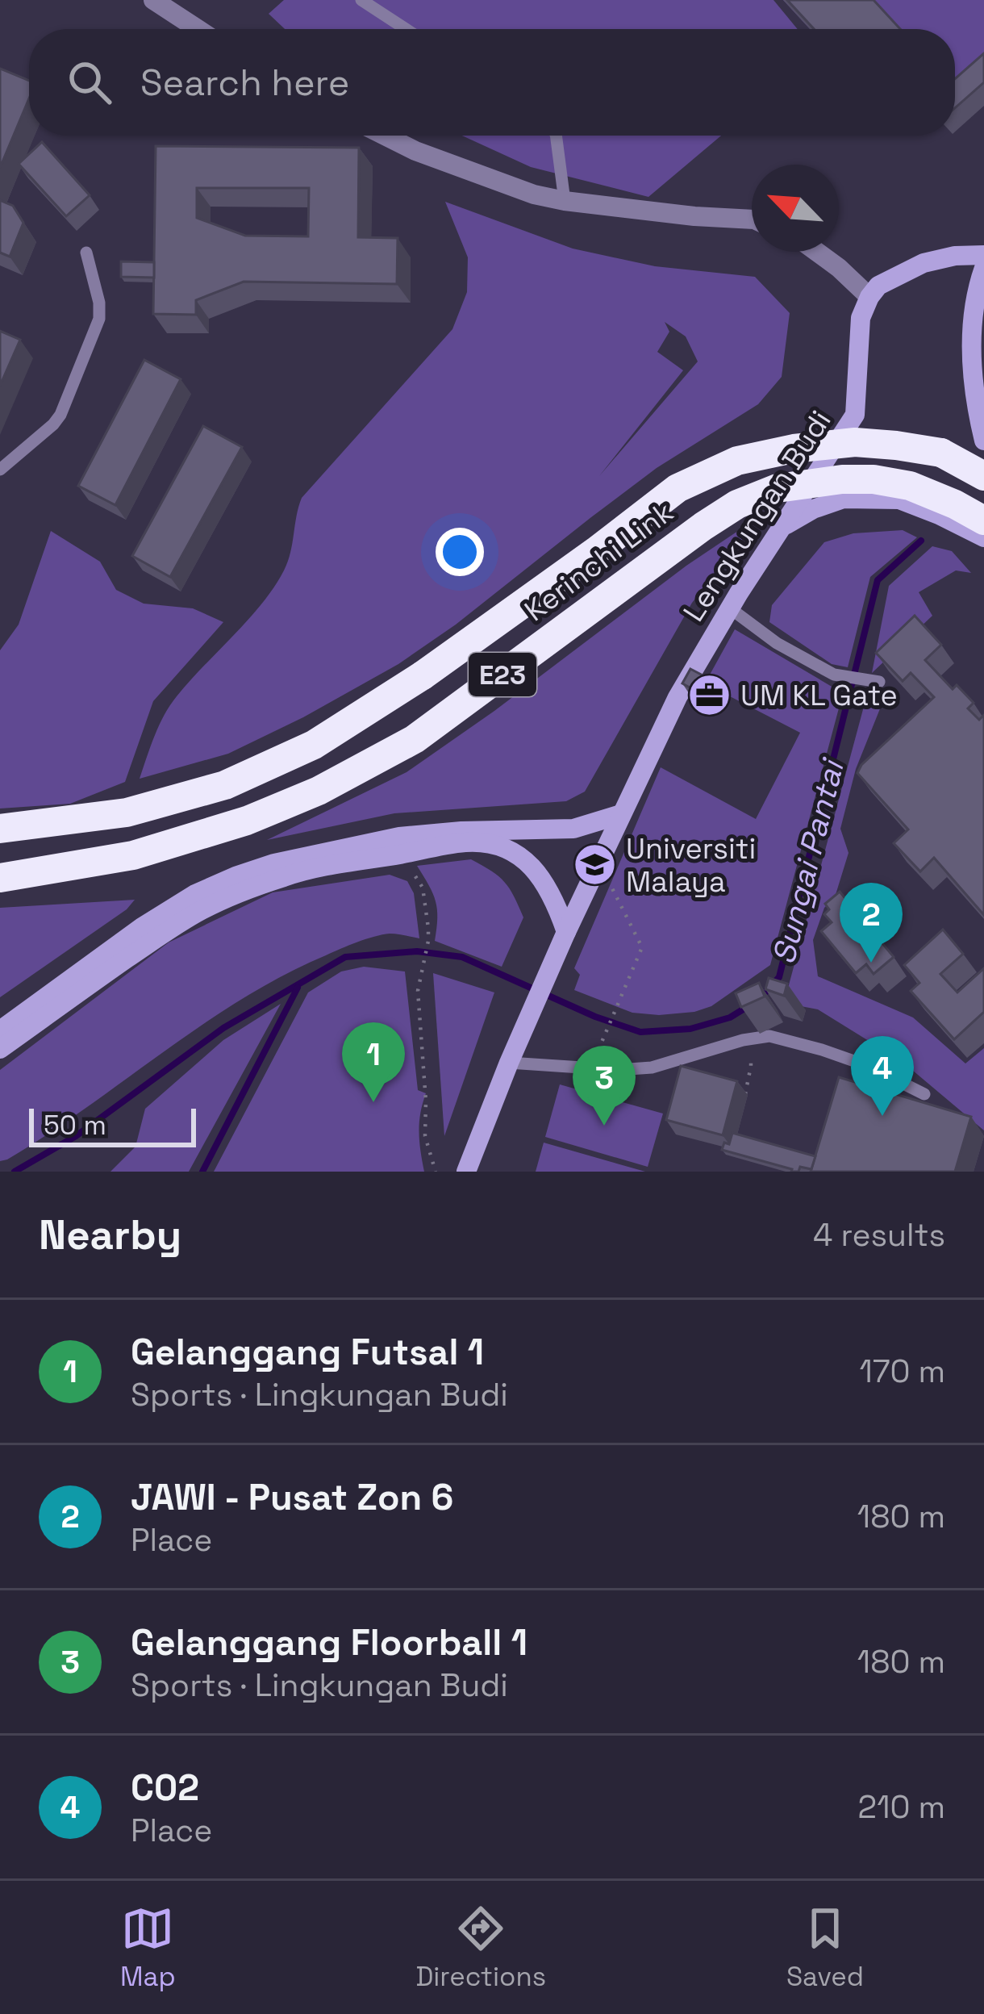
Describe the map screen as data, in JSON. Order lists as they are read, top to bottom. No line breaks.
{"streets":{"highway":["Kerinchi Link","E23"],"street":["Lengkungan Budi"]},"water":["Sungai Pantai"],"places":{"office":["UM KL Gate"],"school or university":["Universiti Malaya"]},"scale_bar":"50 m","north":"top left","page":{"search":"Search here","pins":["2","1","4","3"],"scale":"50 m","heading":["Nearby","4 results"],"list":[{"mark":"1","name":"Gelanggang Futsal 1","note":"Sports · Lingkungan Budi","value":"170 m"},{"mark":"2","name":"JAWI - Pusat Zon 6","note":"Place","value":"180 m"},{"mark":"3","name":"Gelanggang Floorball 1","note":"Sports · Lingkungan Budi","value":"180 m"},{"mark":"4","name":"C02","note":"Place","value":"210 m"}],"nav":["Map","Directions","Saved"]}}
